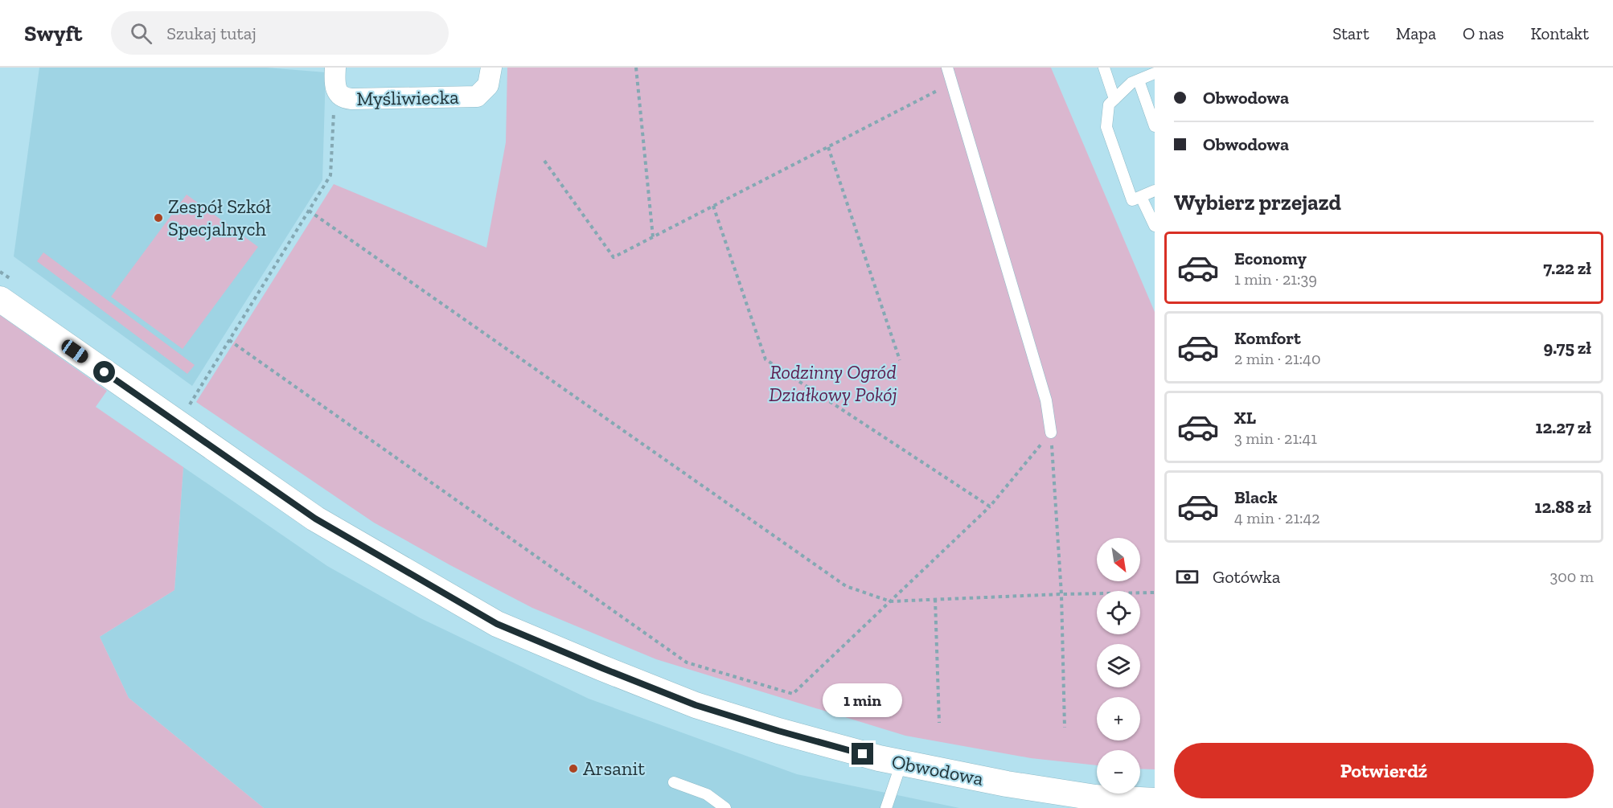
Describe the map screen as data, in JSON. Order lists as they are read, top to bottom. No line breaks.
{"streets":{"street":["Myśliwiecka","Obwodowa"]},"parks":["Rodzinny Ogród Działkowy Pokój"],"places":["Zespół Szkół Specjalnych","Arsanit"],"north":"bottom right","page":{"header":"Swyft","search":"Szukaj tutaj","nav":["Start","Mapa","O nas","Kontakt"],"banner":["Obwodowa","Obwodowa"],"heading":"Wybierz przejazd","list":[{"name":"Economy","note":"1 min · 21:39","value":"7.22 zł"},{"name":"Komfort","note":"2 min · 21:40","value":"9.75 zł"},{"name":"XL","note":"3 min · 21:41","value":"12.27 zł"},{"name":"Black","note":"4 min · 21:42","value":"12.88 zł"}],"map_buttons":["+","−"],"pay":["Gotówka","300 m"],"bubble":"1 min","buttons":"Potwierdź"}}
